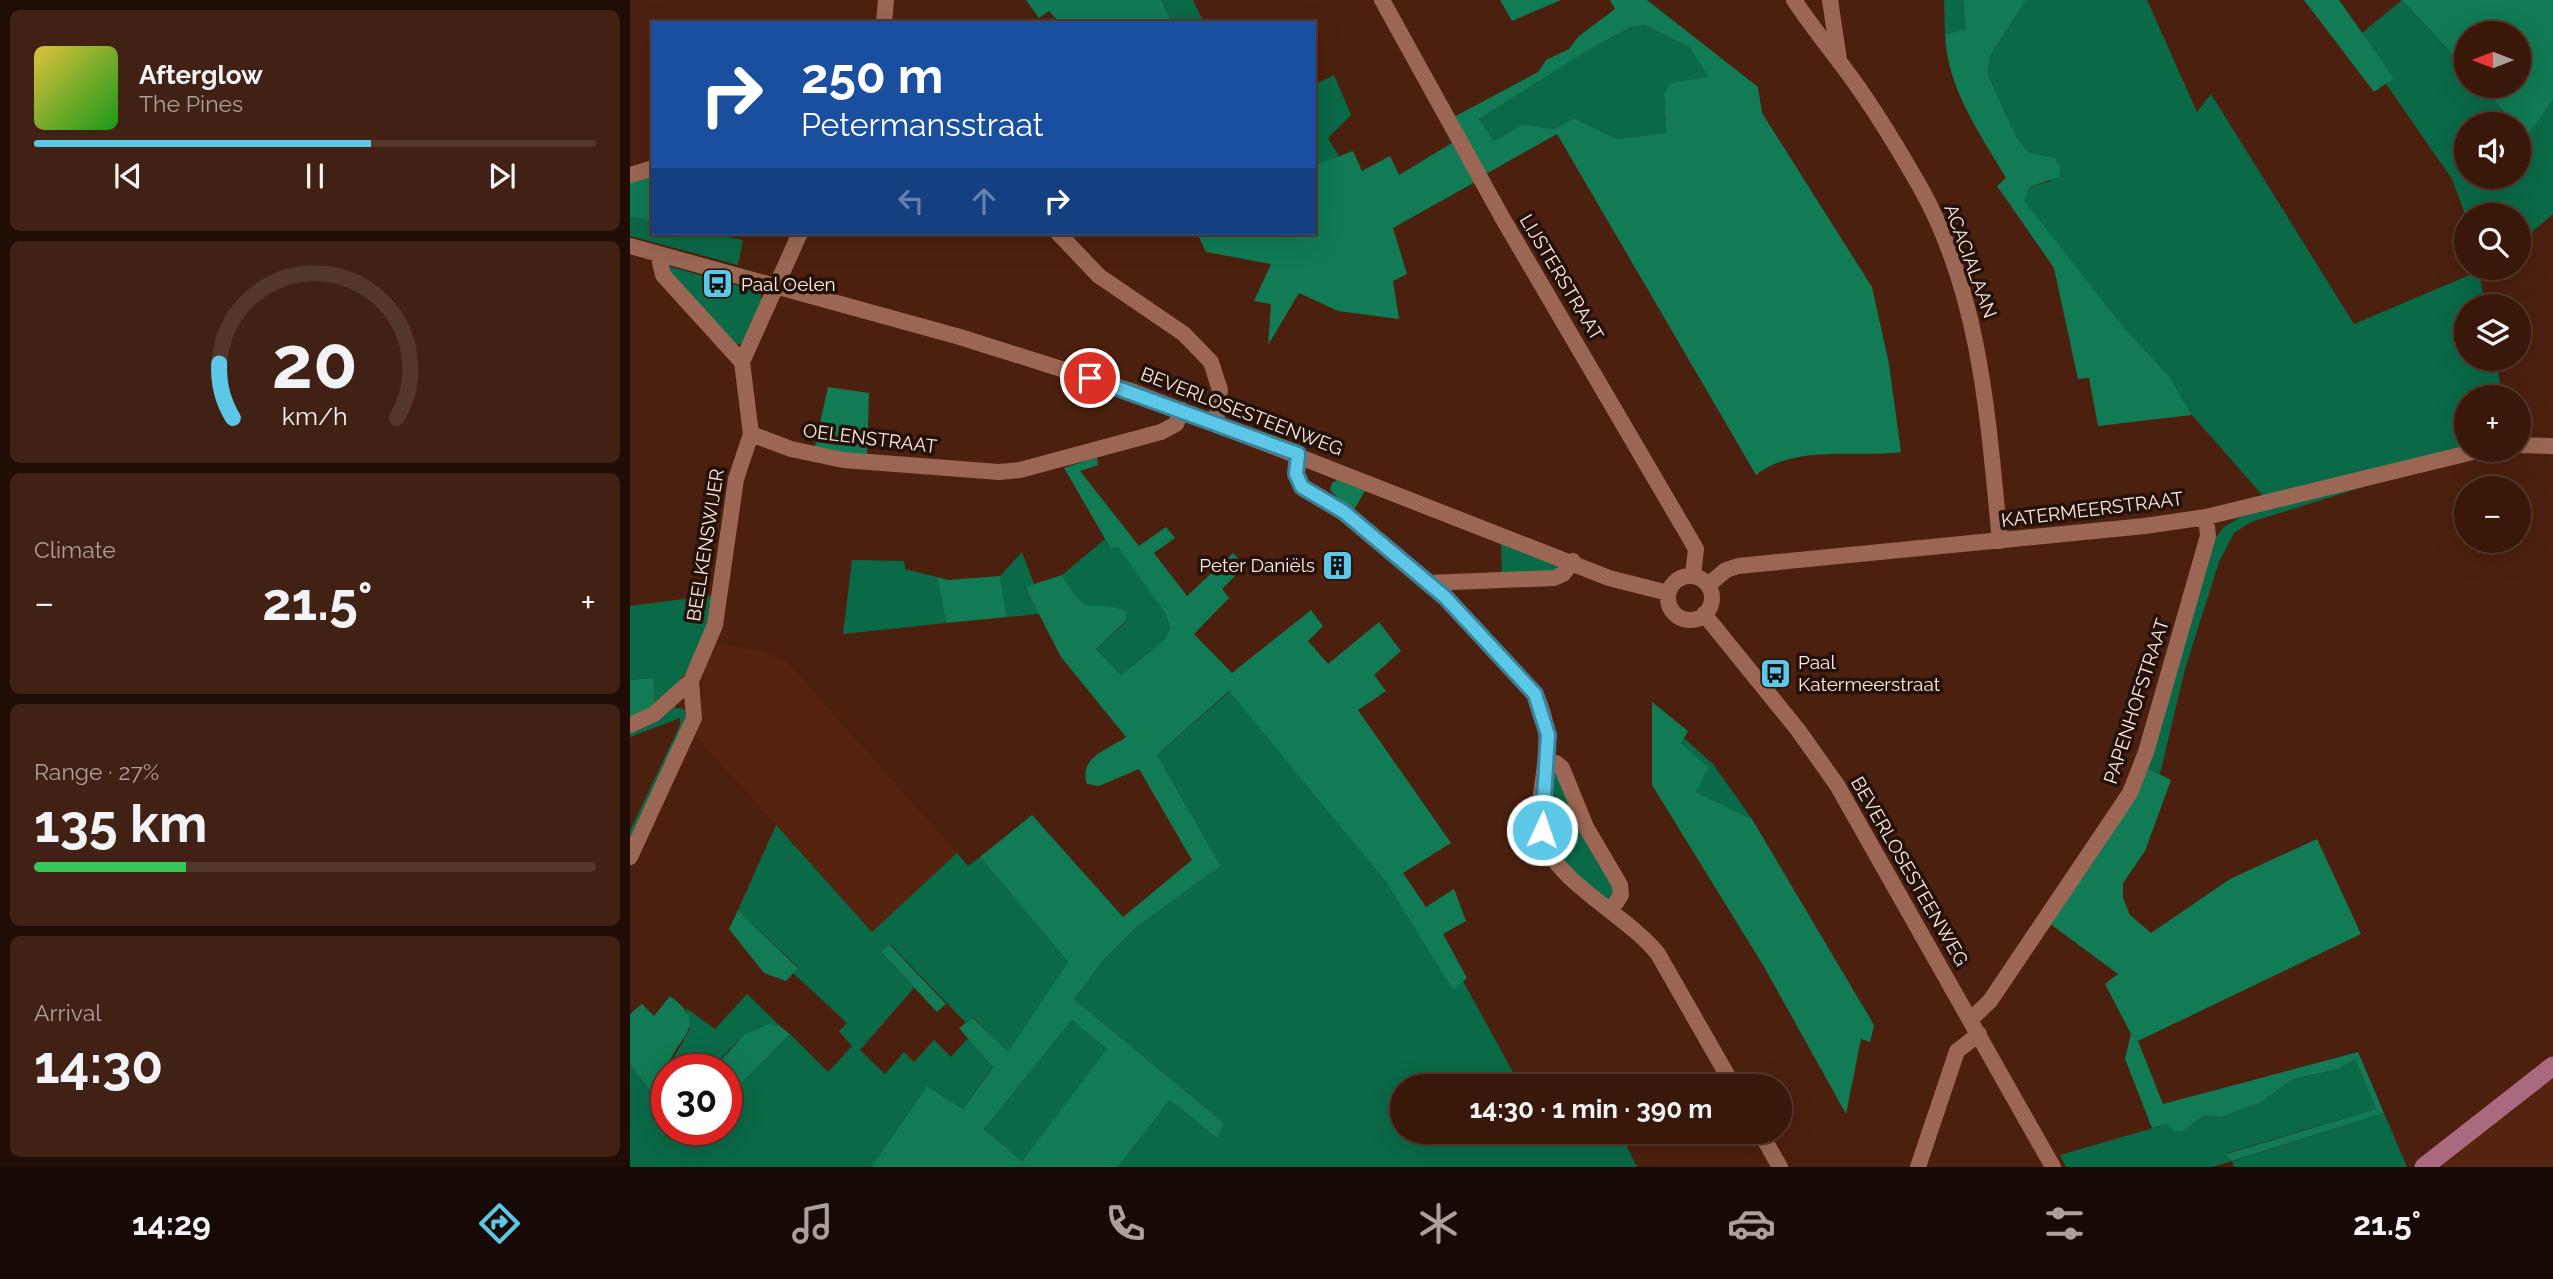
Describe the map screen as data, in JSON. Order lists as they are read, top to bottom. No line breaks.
{"streets":{"street":["ACACIALAAN","LIJSTERSTRAAT","BEVERLOSESTEENWEG","OELENSTRAAT","KATERMEERSTRAAT","BEELKENSWIJER","PAPENHOFSTRAAT"]},"crossings":[["ACACIALAAN","KATERMEERSTRAAT"],["LIJSTERSTRAAT","BEVERLOSESTEENWEG"],["LIJSTERSTRAAT","KATERMEERSTRAAT"],["BEVERLOSESTEENWEG","OELENSTRAAT"],["BEVERLOSESTEENWEG","KATERMEERSTRAAT"],["BEVERLOSESTEENWEG","PAPENHOFSTRAAT"],["OELENSTRAAT","BEELKENSWIJER"],["KATERMEERSTRAAT","PAPENHOFSTRAAT"]],"places":{"bus stop":["Paal Oelen","Paal Katermeerstraat"],"building":["Peter Daniëls"]},"north":"left","page":{"map_buttons":["+","−"],"turn":["250 m","Petermansstraat"],"song":["Afterglow","The Pines"],"tile":["Climate",["Range · 27%","135 km"],["Arrival","14:30"]],"heat":["−","21.5°","+"],"limit":"30","trip":"14:30 · 1 min · 390 m","tabs":["14:29","21.5°"],"gauge":["20","km/h"]}}
